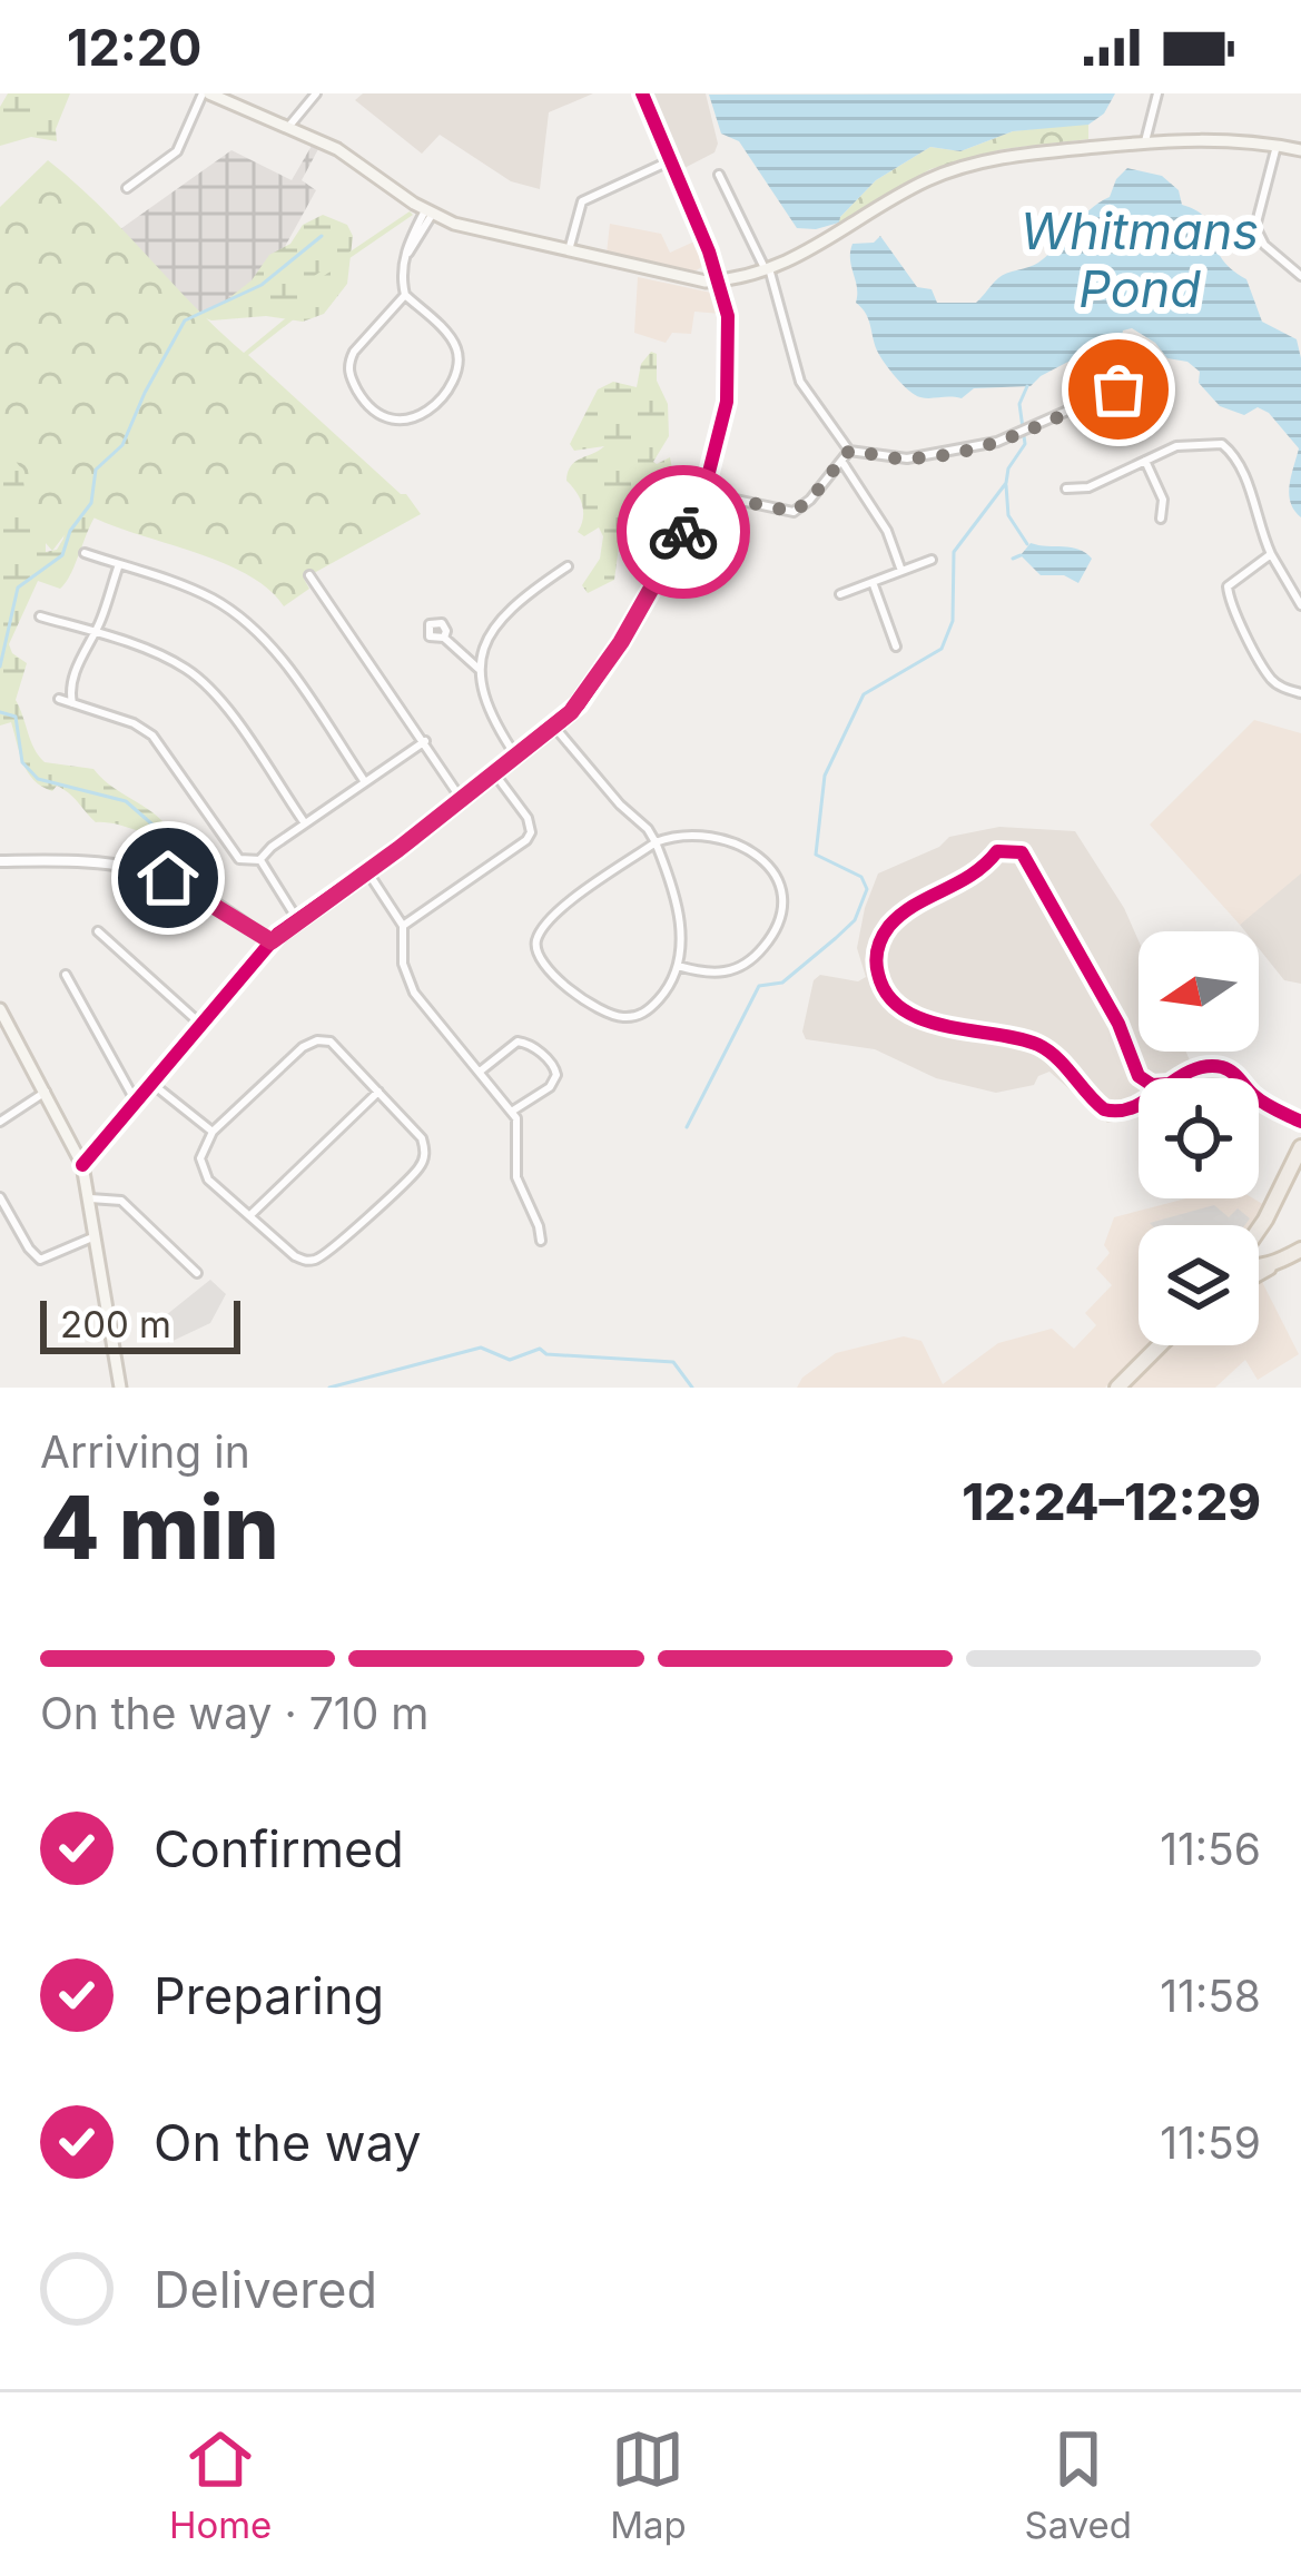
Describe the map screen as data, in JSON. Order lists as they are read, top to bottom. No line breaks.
{"water":["Whitmans Pond"],"scale_bar":"200 m","north":"left","page":{"status":"12:20","scale":"200 m","heading":["4 min","Arriving in","12:24–12:29"],"bar":"On the way · 710 m","list":[["Confirmed","11:56"],["Preparing","11:58"],["On the way","11:59"],"Delivered"],"tabs":["Home","Map","Saved"]}}
